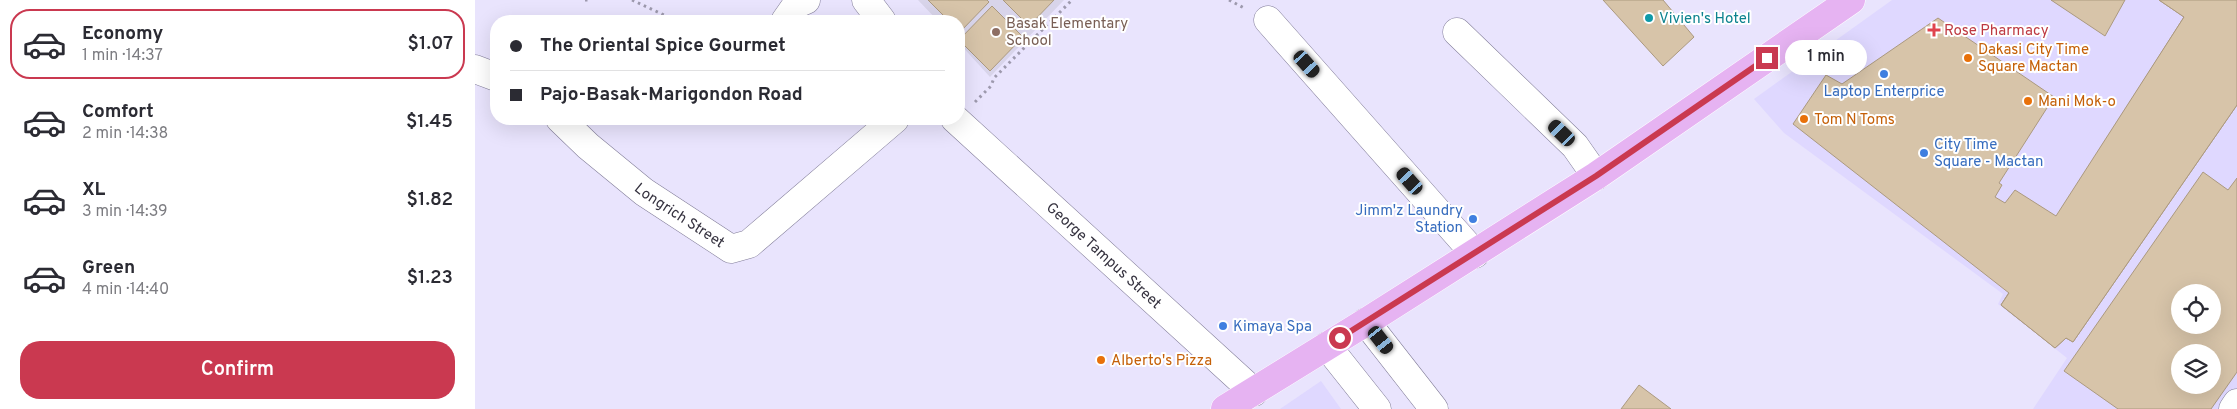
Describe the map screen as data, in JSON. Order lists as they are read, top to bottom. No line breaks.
{"streets":{"street":["Longrich Street","George Tampus Street"]},"places":{"other":["Vivien's Hotel","Basak Elementary School","Dakasi City Time Square Mactan","Laptop Enterprice","Mani Mok-o","Tom N Toms","City Time Square - Mactan","Jimm'z Laundry Station","Kimaya Spa","Alberto's Pizza"],"health":["Rose Pharmacy"]},"page":{"list":[{"name":"Economy","note":"1 min · 14:37","value":"$1.07"},{"name":"Comfort","note":"2 min · 14:38","value":"$1.45"},{"name":"XL","note":"3 min · 14:39","value":"$1.82"},{"name":"Green","note":"4 min · 14:40","value":"$1.23"}],"banner":["The Oriental Spice Gourmet","Pajo-Basak-Marigondon Road"],"bubble":"1 min","buttons":"Confirm"}}
